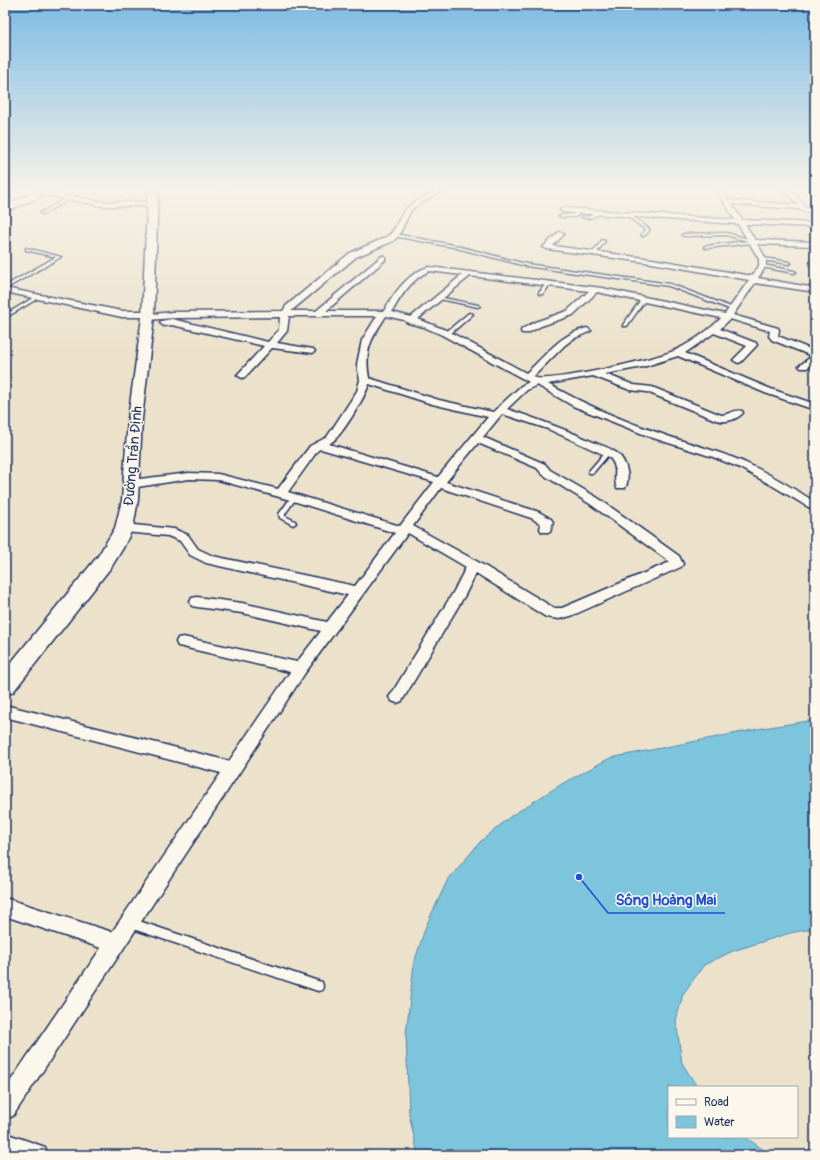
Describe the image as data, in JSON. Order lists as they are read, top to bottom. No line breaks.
{"streets":{"main road":["Đường Trần Định"]},"places":["Sông Hoàng Mai"],"legend":["Road","Water"]}
